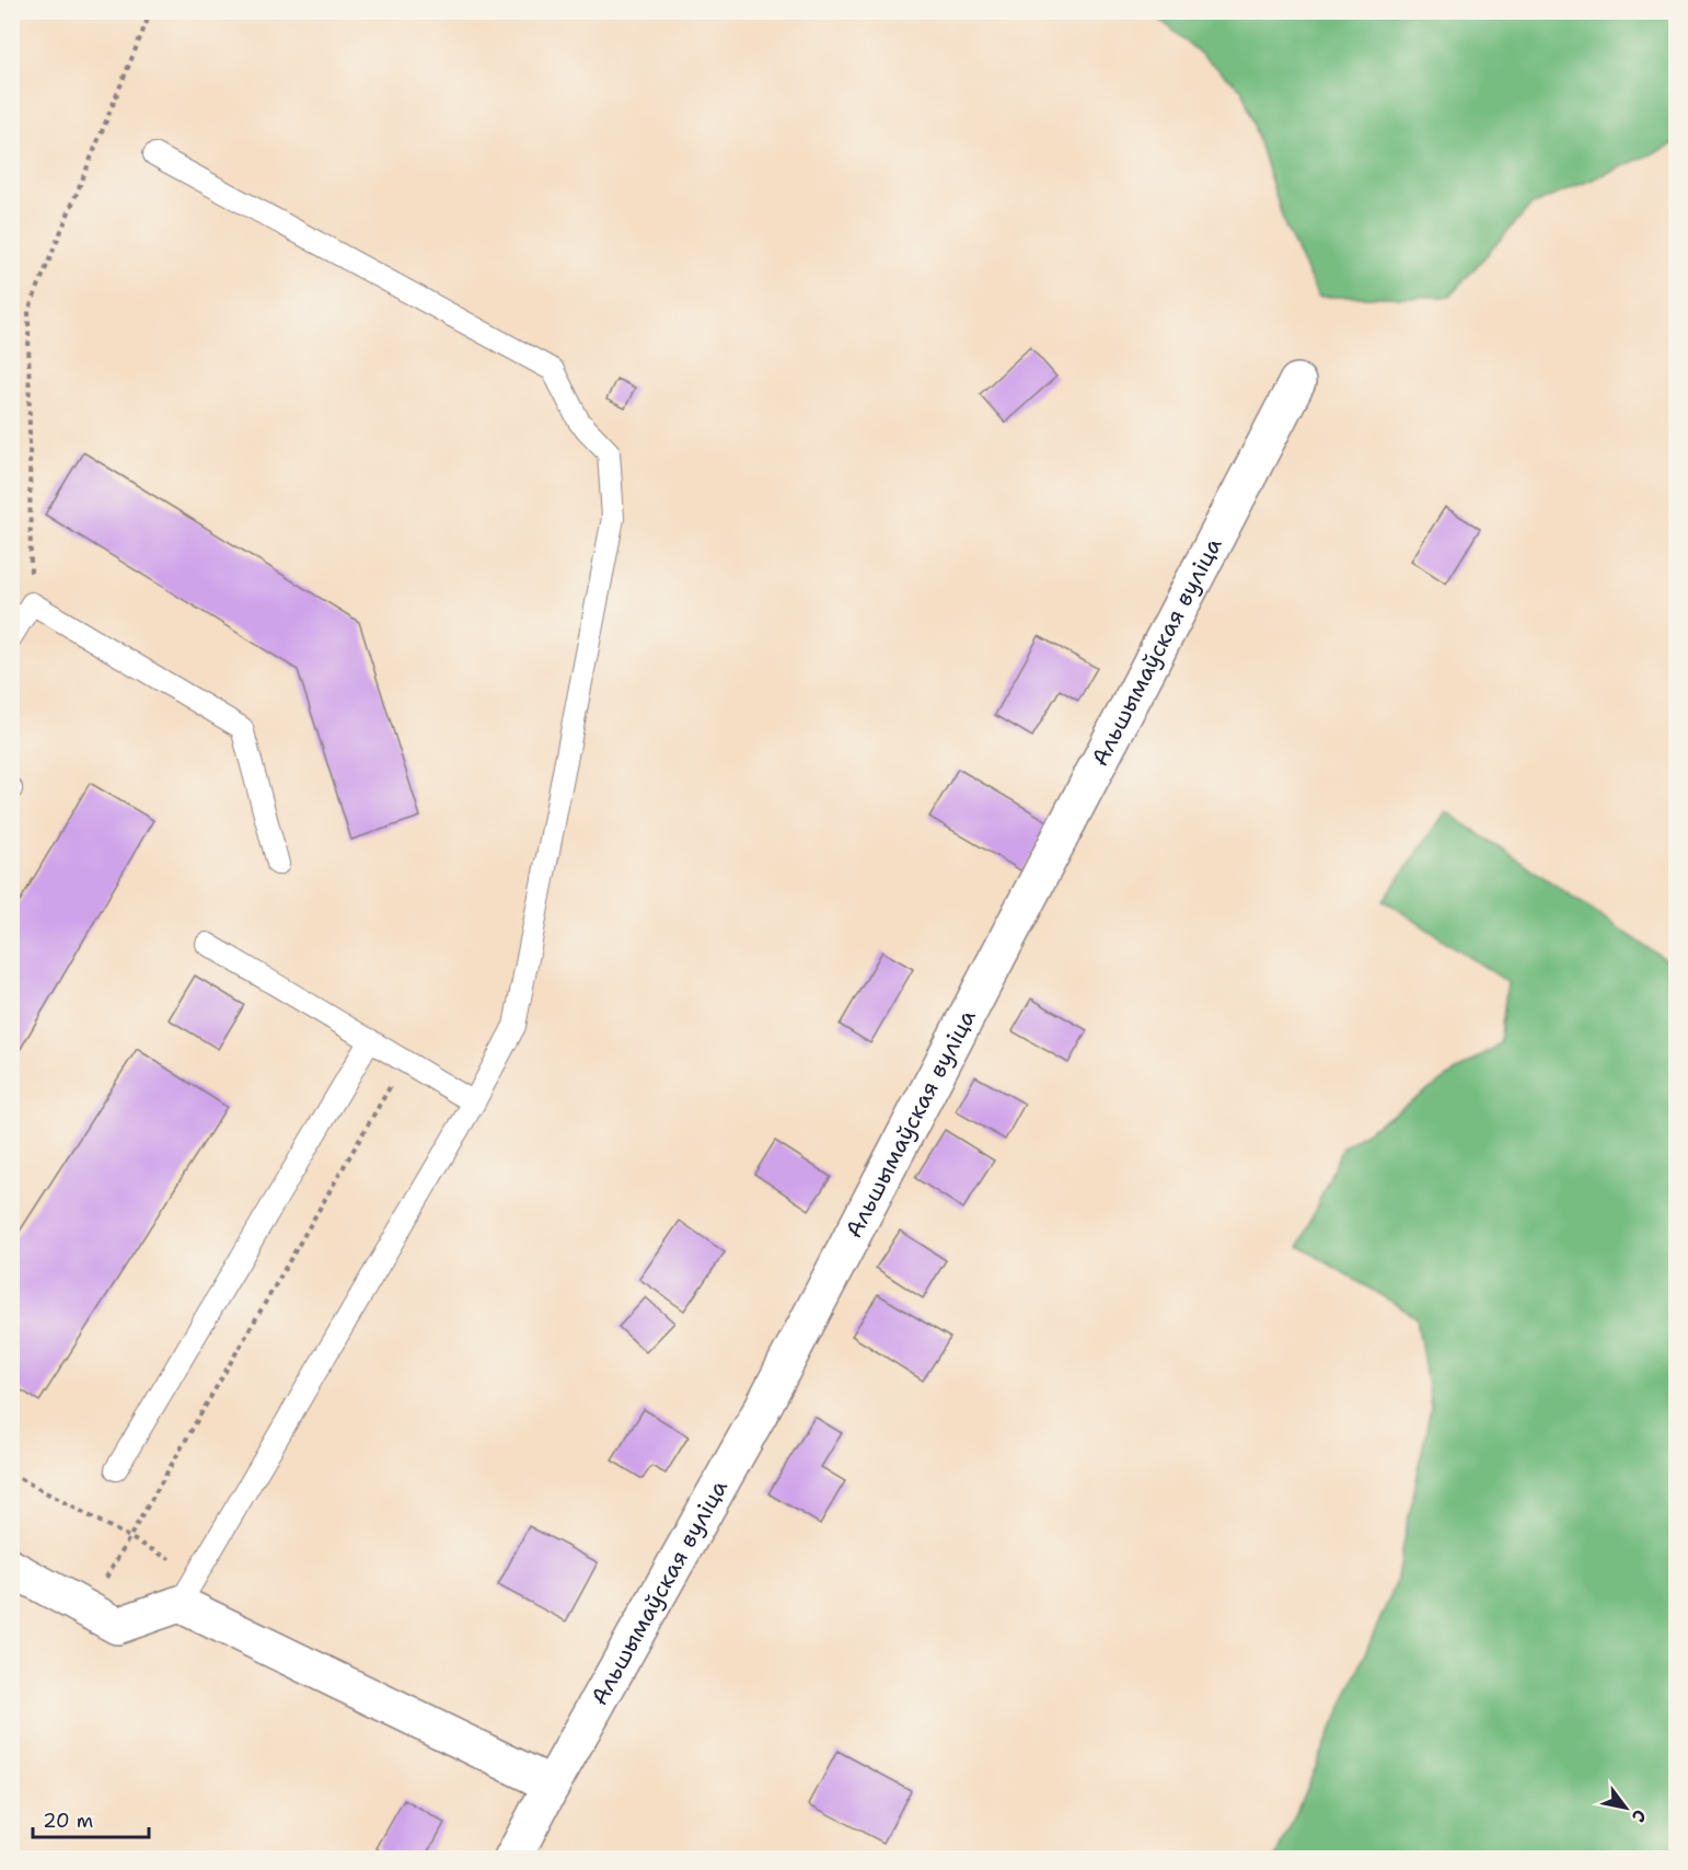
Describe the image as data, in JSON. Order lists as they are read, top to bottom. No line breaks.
{"streets":{"street":["Альшымаўская вуліца"]},"scale_bar":"20 m","north":"bottom right"}
